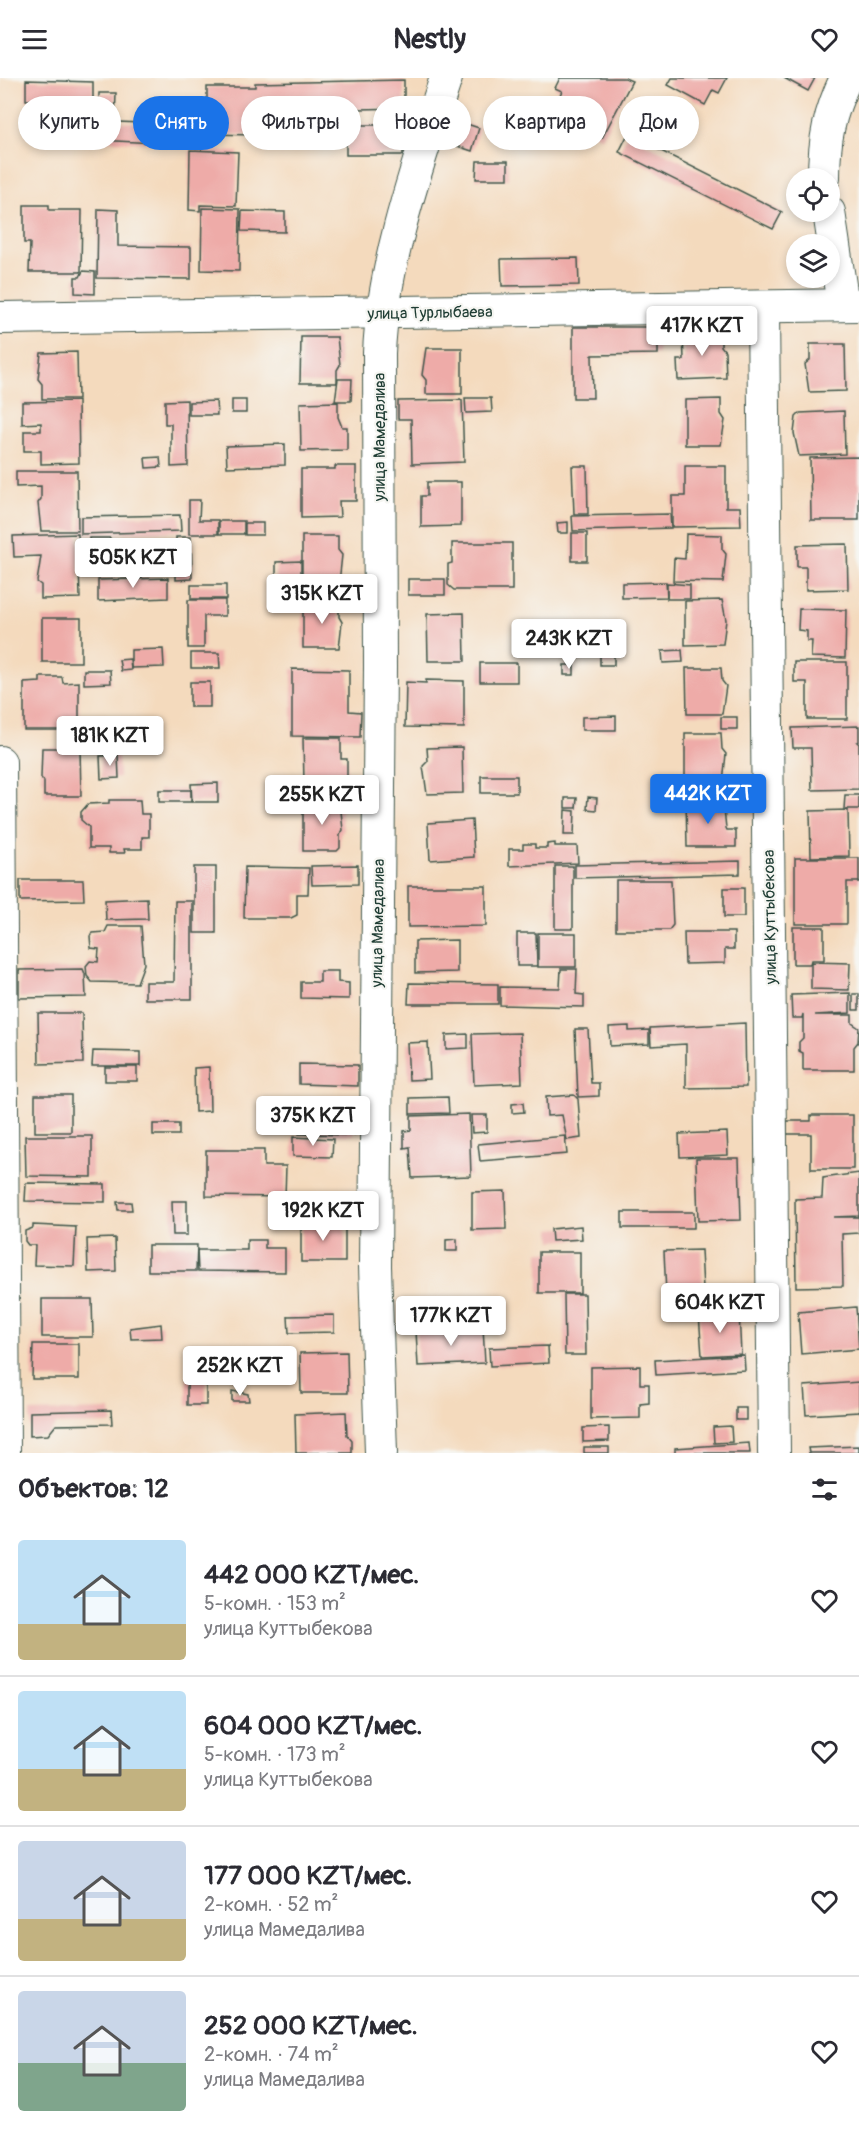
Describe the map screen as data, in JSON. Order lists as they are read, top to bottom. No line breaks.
{"streets":{"street":["улица Турлыбаева","улица Мамедалива","улица Куттыбекова"]},"crossings":[["улица Турлыбаева","улица Мамедалива"],["улица Турлыбаева","улица Куттыбекова"]],"page":{"header":"Nestly","chip":["Купить","Снять","Фильтры","Новое","Квартира","Дом"],"price":["417K KZT","505K KZT","315K KZT","243K KZT","181K KZT","442K KZT","255K KZT","375K KZT","192K KZT","604K KZT","177K KZT","252K KZT"],"heading":"Объектов: 12","list":[{"name":"442 000 KZT/мес.","note":"5-комн. · 153 m² · улица Куттыбекова"},{"name":"604 000 KZT/мес.","note":"5-комн. · 173 m² · улица Куттыбекова"},{"name":"177 000 KZT/мес.","note":"2-комн. · 52 m² · улица Мамедалива"},{"name":"252 000 KZT/мес.","note":"2-комн. · 74 m² · улица Мамедалива"}]}}
